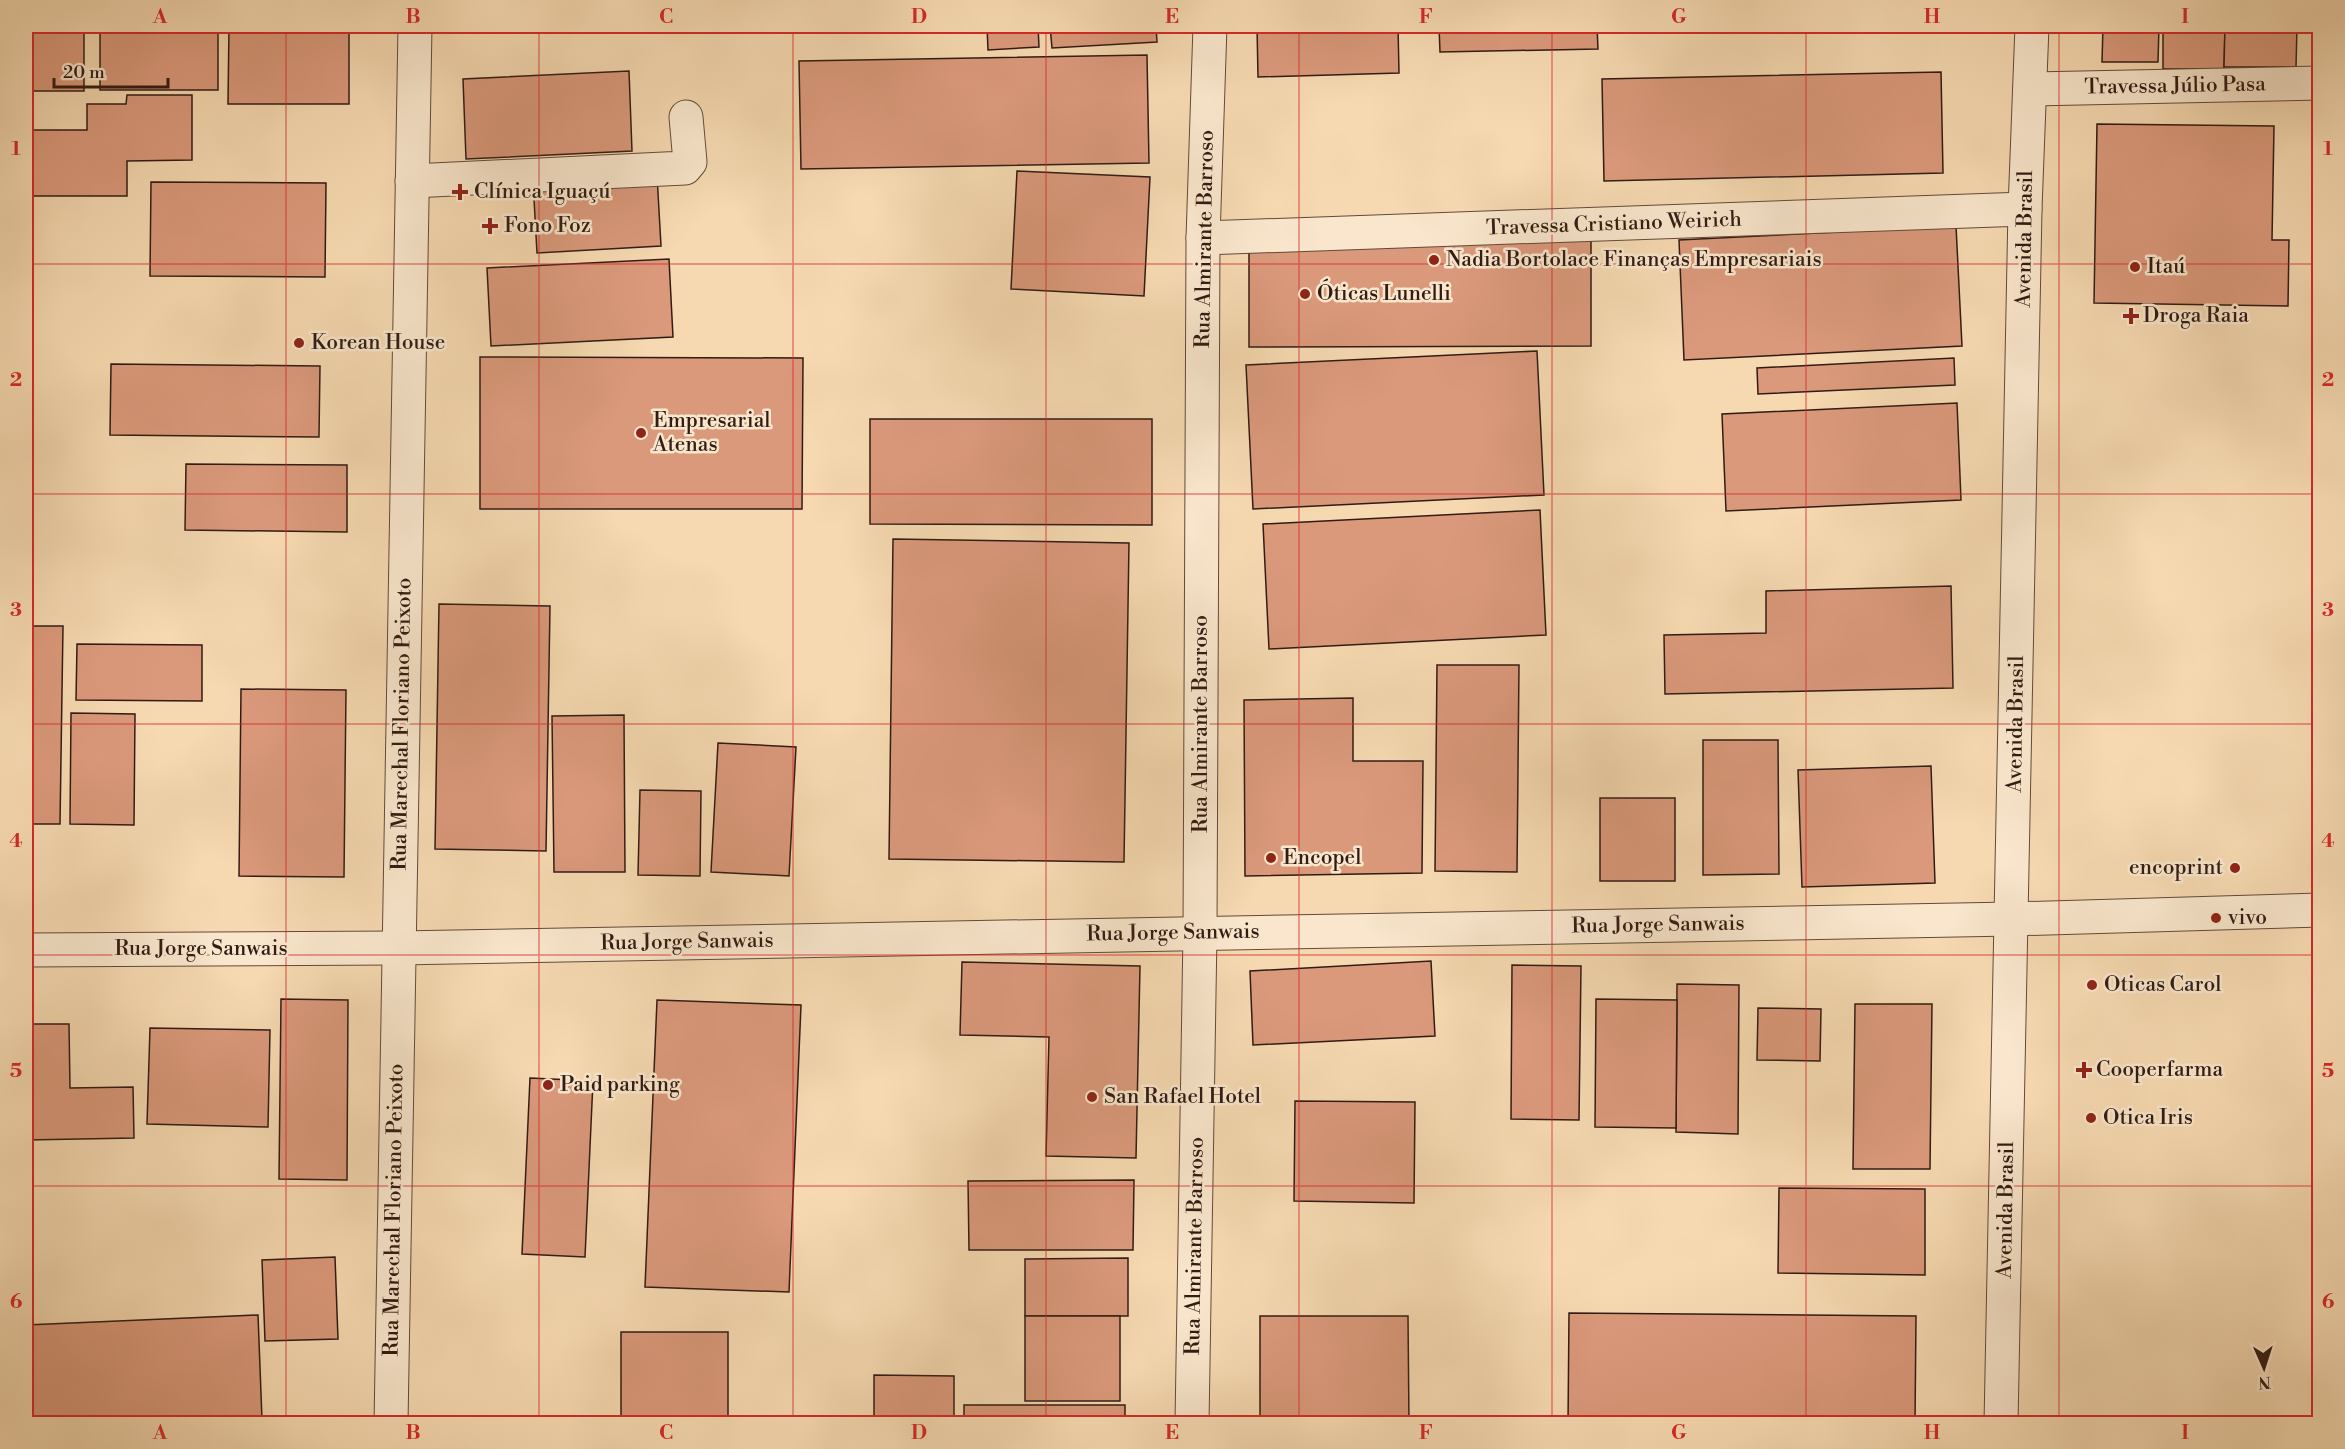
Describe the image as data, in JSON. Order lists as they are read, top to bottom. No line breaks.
{"streets":{"street":["Travessa Júlio Pasa","Travessa Cristiano Weirich","Rua Almirante Barroso","Avenida Brasil","Rua Marechal Floriano Peixoto","Rua Jorge Sanwais"]},"crossings":[["Travessa Júlio Pasa","Avenida Brasil"],["Travessa Cristiano Weirich","Rua Almirante Barroso"],["Travessa Cristiano Weirich","Avenida Brasil"],["Rua Almirante Barroso","Rua Jorge Sanwais"],["Avenida Brasil","Rua Jorge Sanwais"],["Rua Marechal Floriano Peixoto","Rua Jorge Sanwais"]],"places":{"health":["Clínica Iguaçú","Fono Foz","Droga Raia","Cooperfarma"],"other":["Nadia Bortolace Finanças Empresariais","Itaú","Óticas Lunelli","Korean House","Empresarial Atenas","Encopel","encoprint","vivo","Oticas Carol","Paid parking","San Rafael Hotel","Otica Iris"]},"scale_bar":"20 m","north":"bottom","grid":{"columns":["A","B","C","D","E","F","G","H","I"],"rows":["1","2","3","4","5","6"]}}
